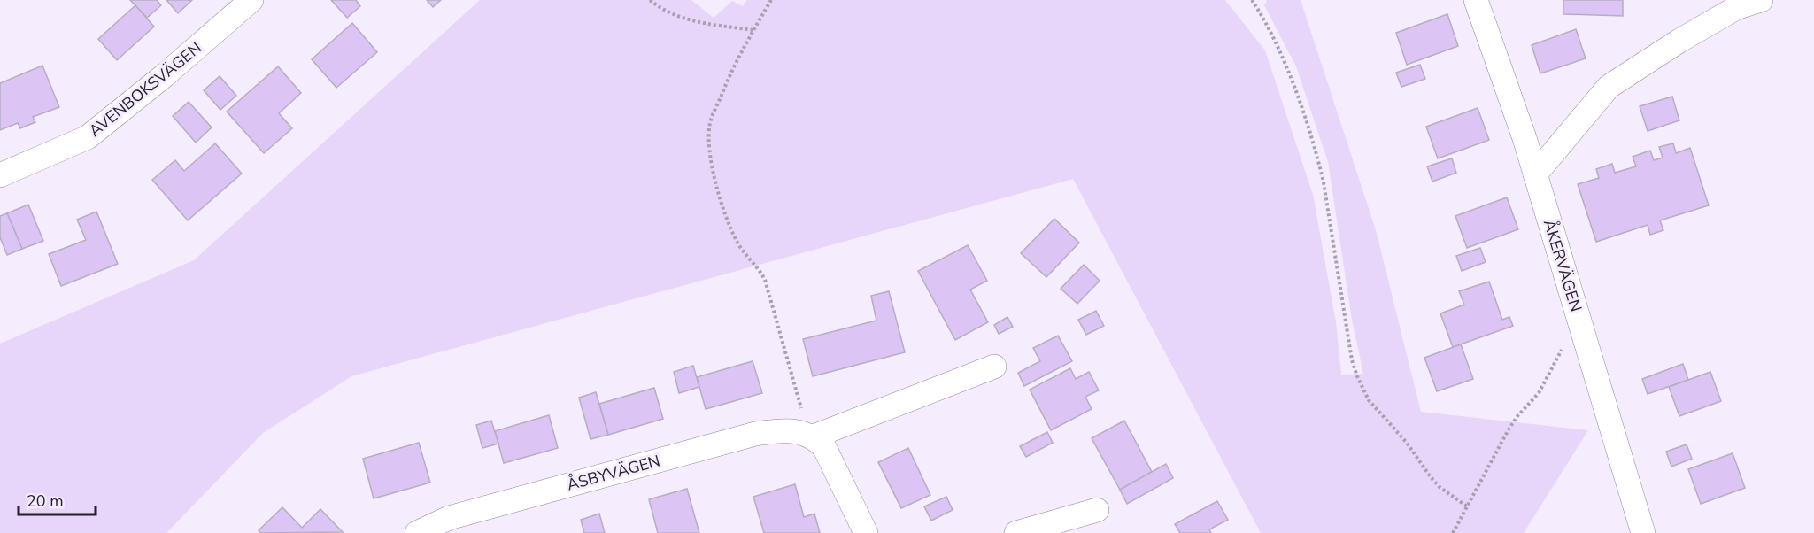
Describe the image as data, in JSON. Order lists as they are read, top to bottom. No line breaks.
{"streets":{"street":["AVENBOKSVÄGEN","ÅKERVÄGEN","ÅSBYVÄGEN"]},"scale_bar":"20 m"}
